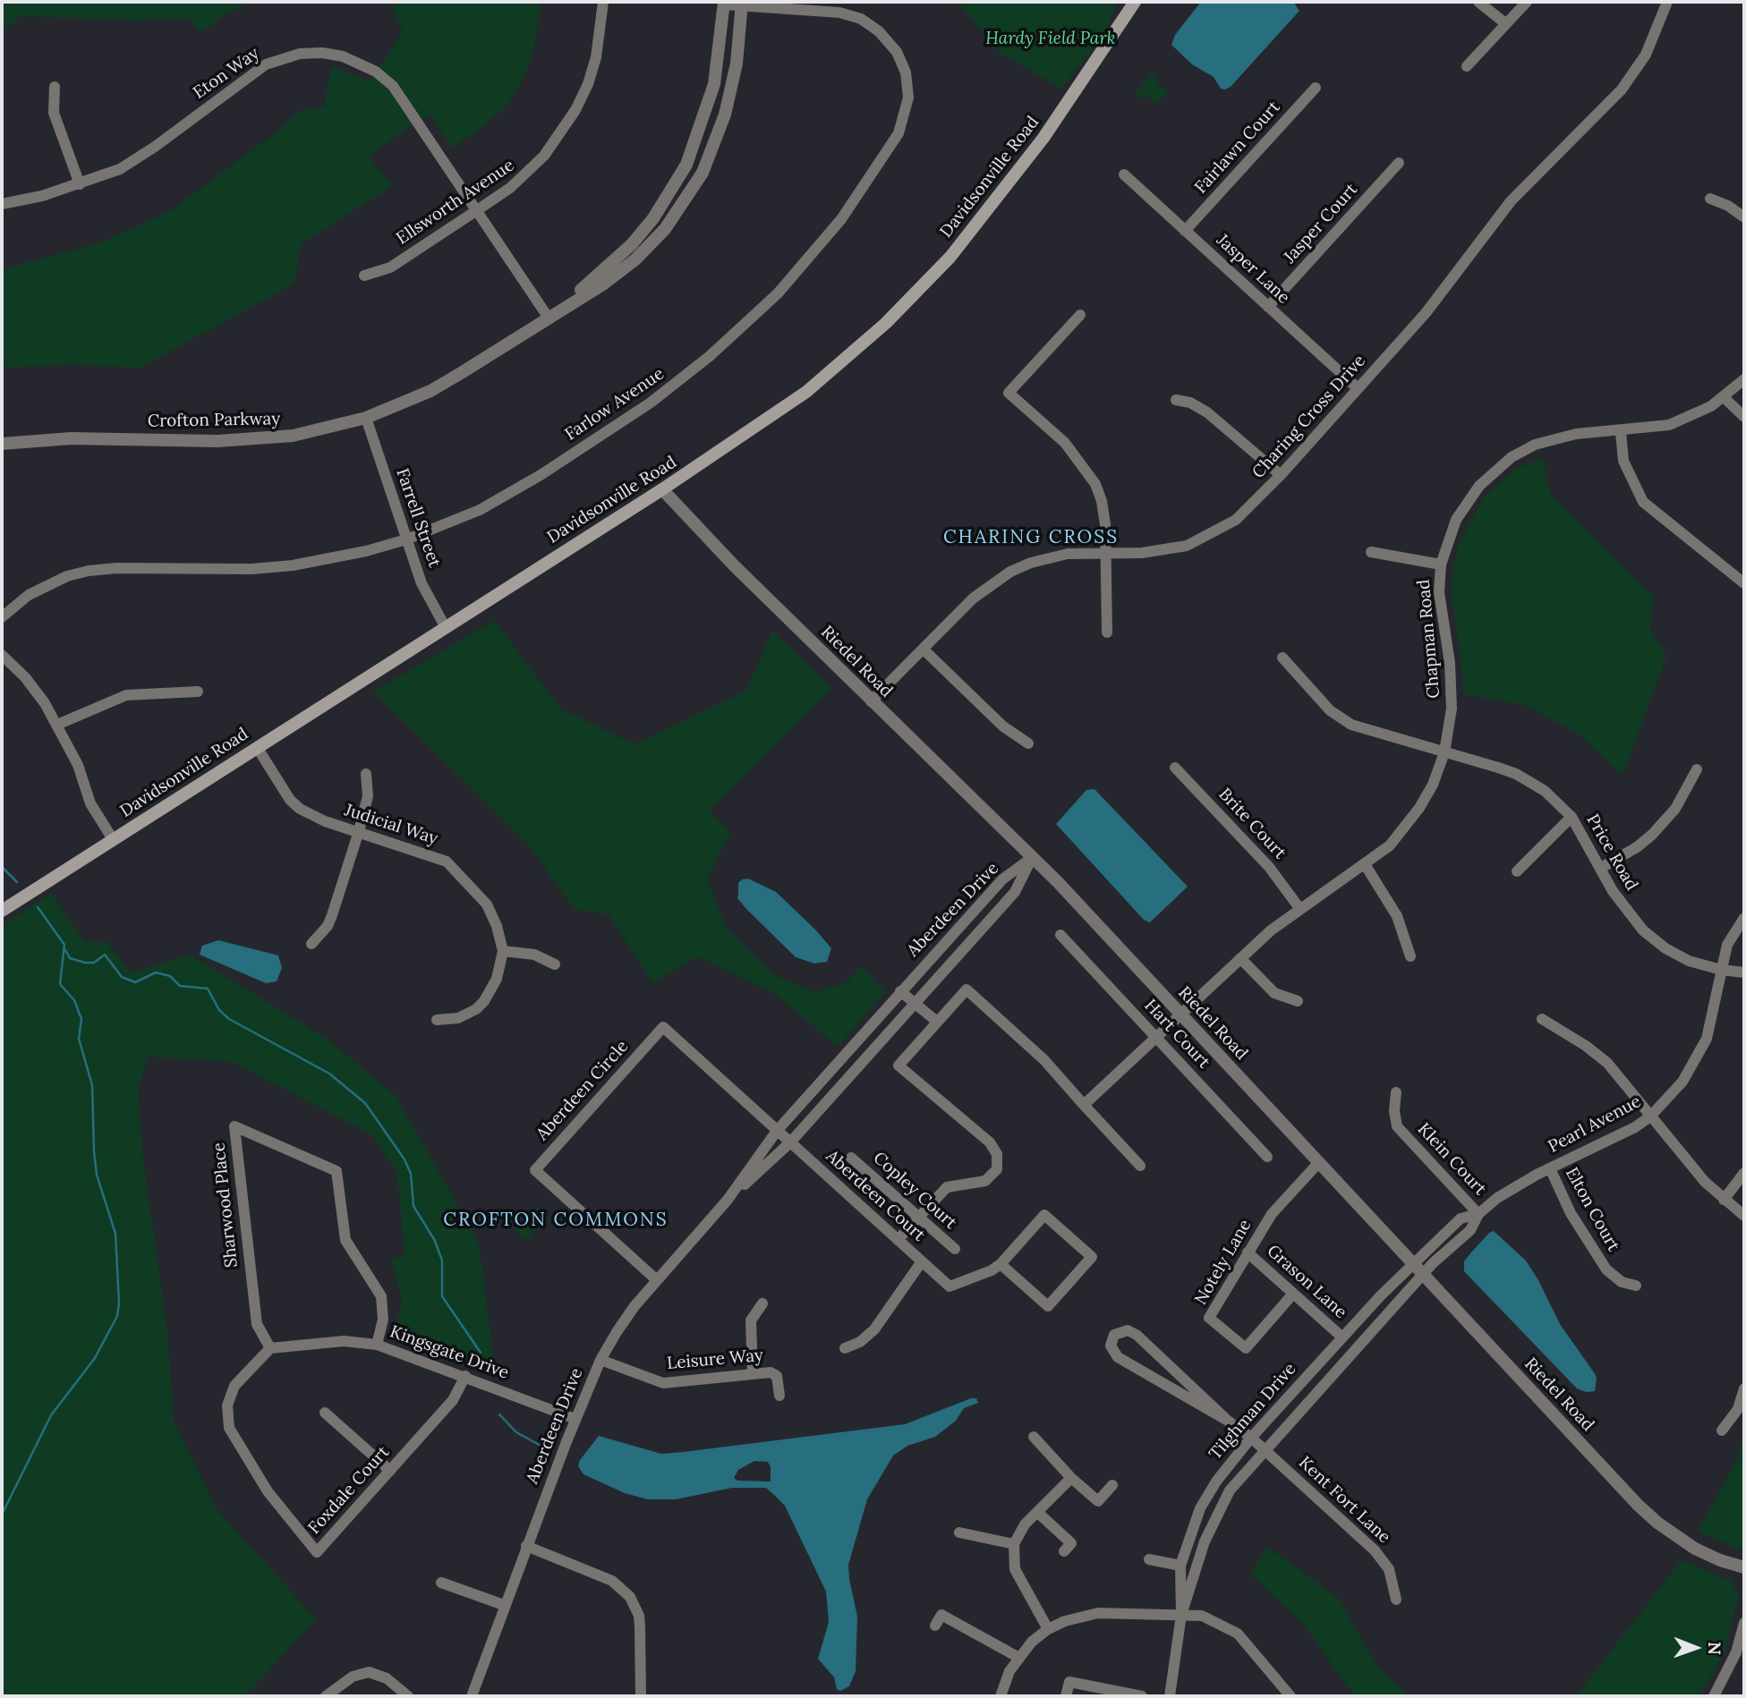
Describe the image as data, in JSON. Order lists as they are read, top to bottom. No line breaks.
{"streets":{"main road":["Davidsonville Road"],"street":["Eton Way","Fairlawn Court","Ellsworth Avenue","Jasper Court","Jasper Lane","Farlow Avenue","Charing Cross Drive","Crofton Parkway","Farrell Street","Chapman Road","Riedel Road","Brite Court","Judicial Way","Price Road","Aberdeen Drive","Hart Court","Aberdeen Circle","Pearl Avenue","Klein Court","Copley Court","Aberdeen Court","Sharwood Place","Elton Court","Notely Lane","Grason Lane","Kingsgate Drive","Leisure Way","Tilghman Drive","Foxdale Court","Kent Fort Lane"]},"crossings":[["Eton Way","Ellsworth Avenue"],["Eton Way","Crofton Parkway"],["Fairlawn Court","Jasper Lane"],["Davidsonville Road","Farrell Street"],["Davidsonville Road","Riedel Road"],["Davidsonville Road","Judicial Way"],["Jasper Court","Jasper Lane"],["Jasper Lane","Charing Cross Drive"],["Farlow Avenue","Crofton Parkway"],["Farlow Avenue","Farrell Street"],["Charing Cross Drive","Riedel Road"],["Crofton Parkway","Farrell Street"],["Chapman Road","Riedel Road"],["Chapman Road","Brite Court"],["Chapman Road","Price Road"],["Chapman Road","Hart Court"],["Riedel Road","Aberdeen Drive"],["Riedel Road","Pearl Avenue"],["Riedel Road","Notely Lane"],["Riedel Road","Tilghman Drive"],["Price Road","Pearl Avenue"],["Aberdeen Drive","Aberdeen Circle"],["Aberdeen Drive","Aberdeen Court"],["Aberdeen Drive","Kingsgate Drive"],["Aberdeen Drive","Leisure Way"],["Aberdeen Circle","Aberdeen Court"],["Pearl Avenue","Klein Court"],["Pearl Avenue","Elton Court"],["Pearl Avenue","Tilghman Drive"],["Sharwood Place","Kingsgate Drive"],["Sharwood Place","Foxdale Court"],["Notely Lane","Grason Lane"],["Grason Lane","Tilghman Drive"],["Kingsgate Drive","Foxdale Court"],["Tilghman Drive","Kent Fort Lane"]],"districts":["CHARING CROSS","CROFTON COMMONS"],"parks":["Hardy Field Park"],"north":"right"}
